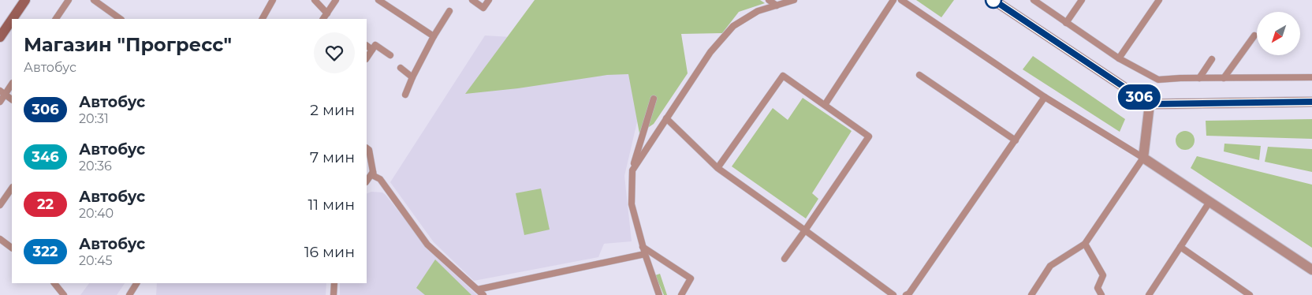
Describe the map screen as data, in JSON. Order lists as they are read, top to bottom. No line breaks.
{"lines":["bus line 306"],"north":"bottom left","page":{"on_map":"306","heading":["Магазин \"Прогресс\"","Автобус"],"list":[{"mark":"306","name":"Автобус","note":"20:31","value":"2 мин"},{"mark":"346","name":"Автобус","note":"20:36","value":"7 мин"},{"mark":"22","name":"Автобус","note":"20:40","value":"11 мин"},{"mark":"322","name":"Автобус","note":"20:45","value":"16 мин"}]}}
